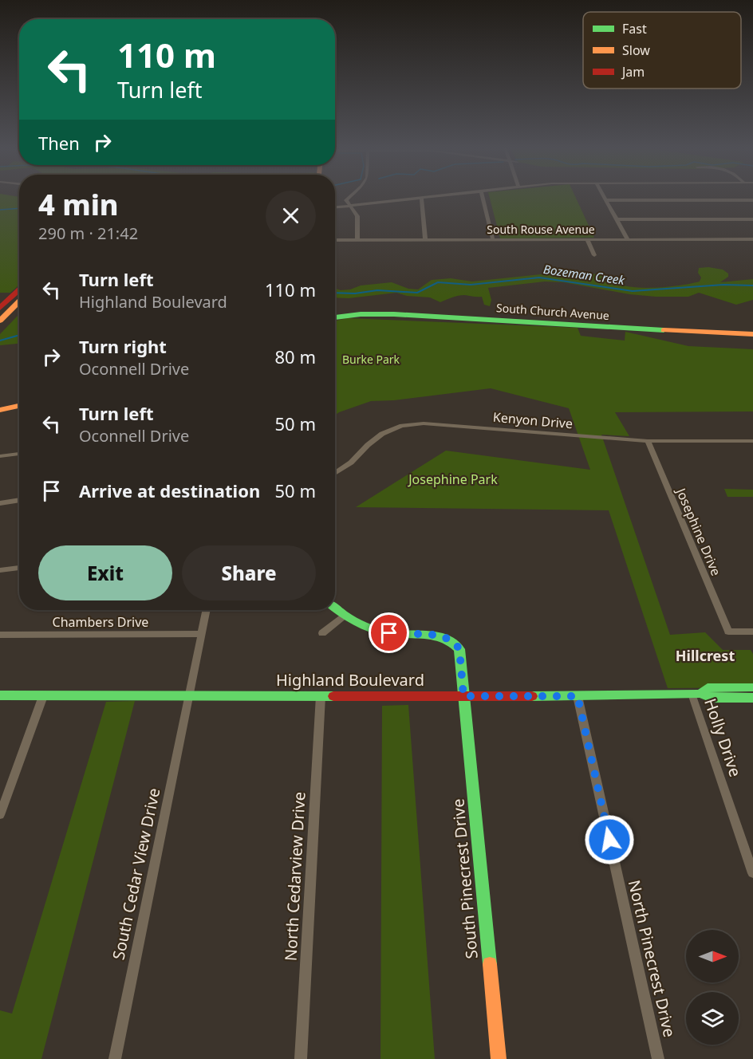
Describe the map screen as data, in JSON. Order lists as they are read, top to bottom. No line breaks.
{"streets":{"main road":["South Church Avenue","Highland Boulevard","South Pinecrest Drive"],"street":["South Rouse Avenue","Kenyon Drive","Josephine Drive","Chambers Drive","Holly Drive","South Cedar View Drive","North Cedarview Drive","North Pinecrest Drive"]},"crossings":[["Kenyon Drive","Josephine Drive"],["Chambers Drive","South Cedar View Drive"],["Highland Boulevard","Holly Drive"],["Highland Boulevard","South Cedar View Drive"],["Highland Boulevard","North Cedarview Drive"],["Highland Boulevard","South Pinecrest Drive"],["Highland Boulevard","North Pinecrest Drive"]],"districts":["Hillcrest"],"water":["Bozeman Creek"],"parks":["Burke Park","Josephine Park"],"legend":["Fast","Slow","Jam"],"north":"right","page":{"turn":["110 m","Turn left"],"then":"Then","heading":["4 min","290 m · 21:42"],"list":[{"name":"Turn left","note":"Highland Boulevard","value":"110 m"},{"name":"Turn right","note":"Oconnell Drive","value":"80 m"},{"name":"Turn left","note":"Oconnell Drive","value":"50 m"},{"name":"Arrive at destination","value":"50 m"}],"buttons":["Exit","Share"]}}
